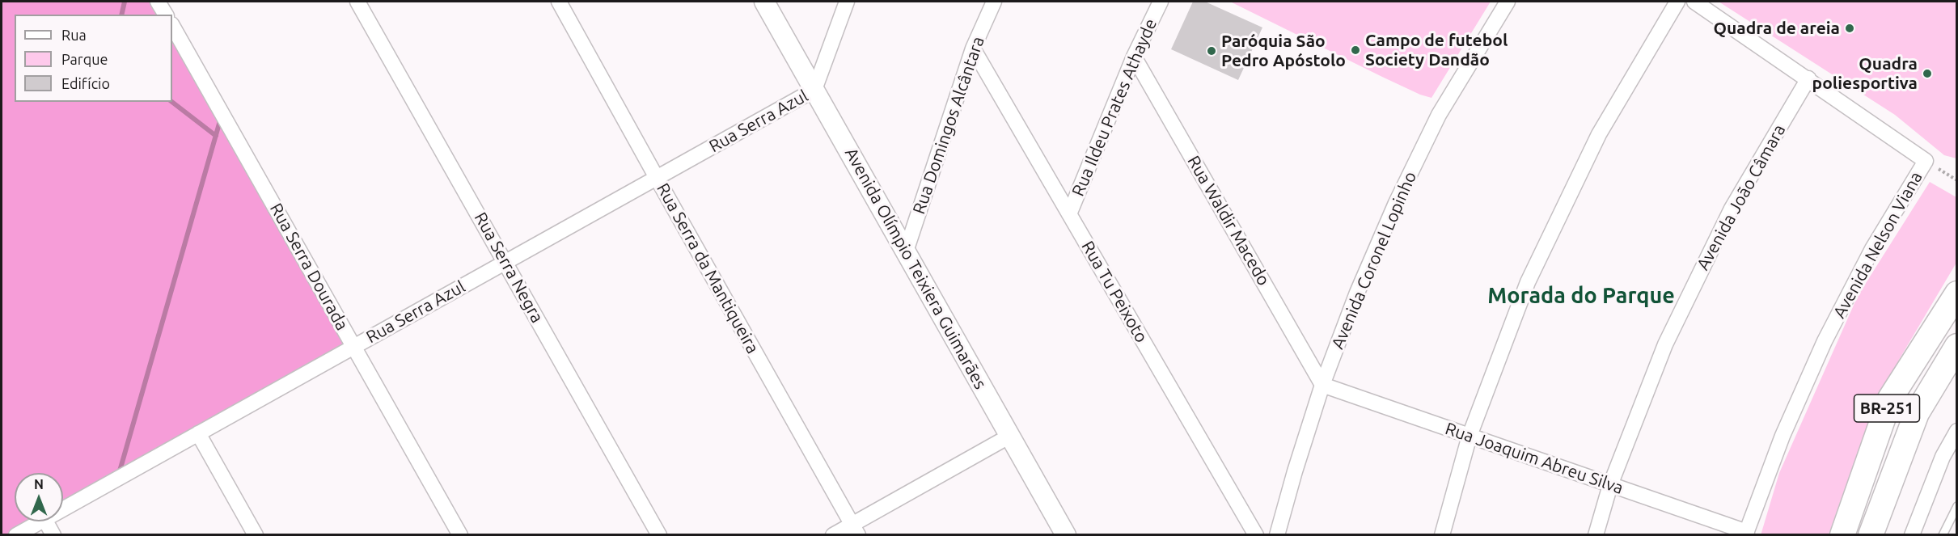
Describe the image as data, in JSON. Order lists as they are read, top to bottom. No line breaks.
{"streets":{"main road":["BR-251"],"street":["Rua Ildeu Prates Athayde","Rua Serra Azul","Rua Domingos Alcântara","Avenida João Câmara","Rua Waldir Macedo","Avenida Nelson Viana","Avenida Coronel Lopinho","Rua Serra Dourada","Rua Serra Negra","Rua Serra da Mantiqueira","Avenida Olímpio Teixiera Guimarães","Rua Tu Peixoto","Rua Joaquim Abreu Silva"]},"crossings":[["Rua Ildeu Prates Athayde","Rua Waldir Macedo"],["Rua Ildeu Prates Athayde","Rua Tu Peixoto"],["Rua Serra Azul","Rua Serra Dourada"],["Rua Serra Azul","Rua Serra Negra"],["Rua Serra Azul","Rua Serra da Mantiqueira"],["Rua Serra Azul","Avenida Olímpio Teixiera Guimarães"],["Rua Domingos Alcântara","Avenida Olímpio Teixiera Guimarães"],["Rua Domingos Alcântara","Rua Tu Peixoto"],["Avenida João Câmara","Avenida Nelson Viana"],["Avenida João Câmara","Rua Joaquim Abreu Silva"],["Rua Waldir Macedo","Avenida Coronel Lopinho"],["Rua Waldir Macedo","Rua Joaquim Abreu Silva"],["Avenida Nelson Viana","Rua Joaquim Abreu Silva"],["Avenida Coronel Lopinho","Rua Joaquim Abreu Silva"]],"districts":["Morada do Parque"],"places":["Quadra de areia","Campo de futebol Society Dandão","Paróquia São Pedro Apóstolo","Quadra poliesportiva"],"legend":["Rua","Parque","Edifício"],"north":"top"}
